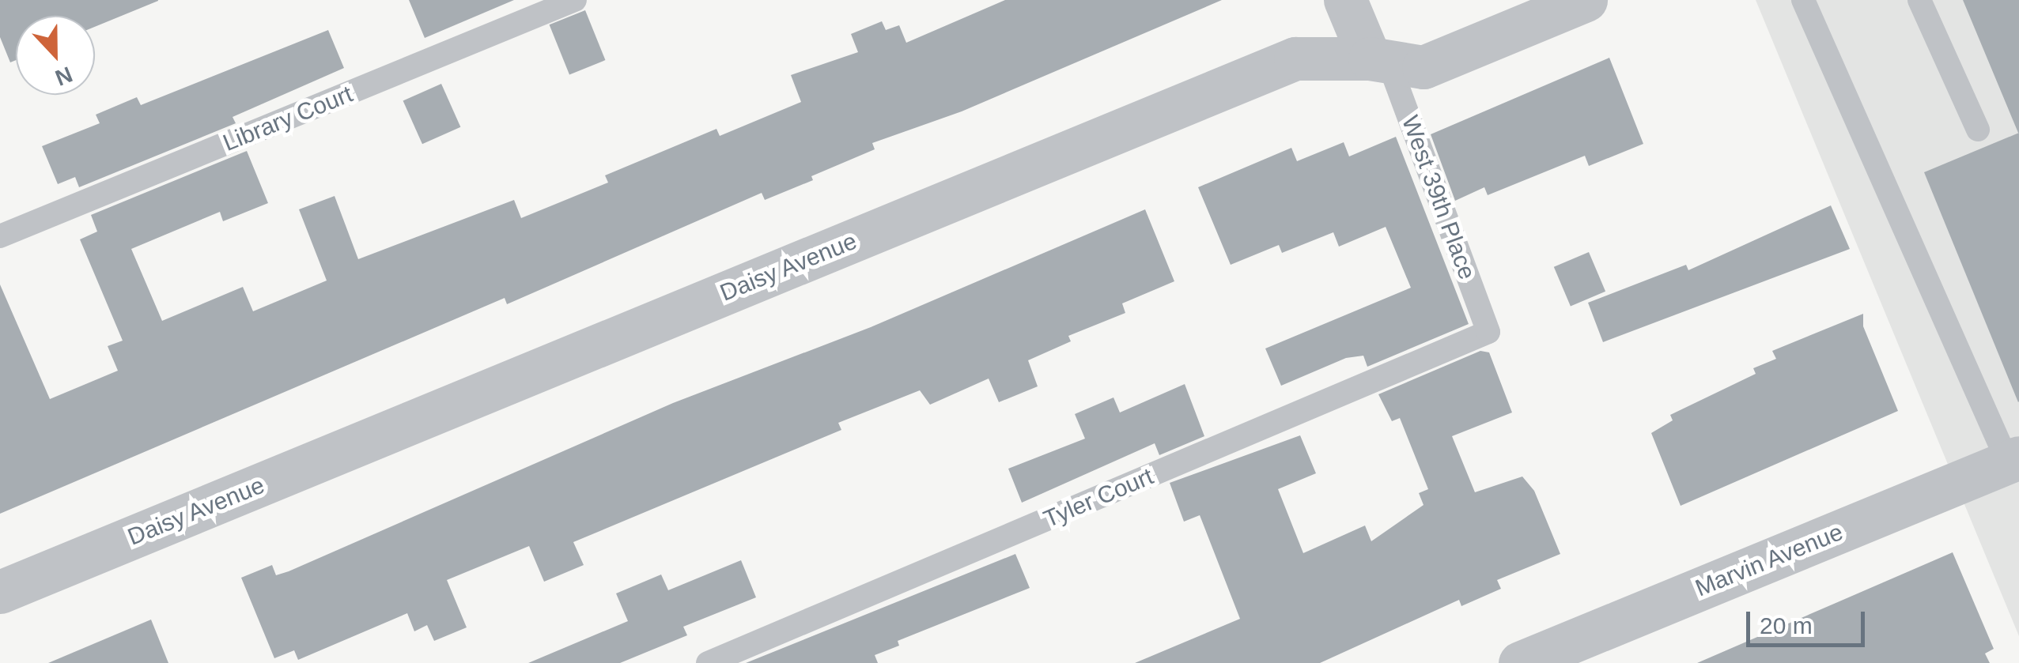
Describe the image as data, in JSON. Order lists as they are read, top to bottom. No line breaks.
{"streets":{"street":["West 39th Place","Daisy Avenue","Marvin Avenue"],"lane":["Library Court","Tyler Court"]},"crossings":[["West 39th Place","Daisy Avenue"],["West 39th Place","Tyler Court"]],"scale_bar":"20 m","north":"bottom"}
